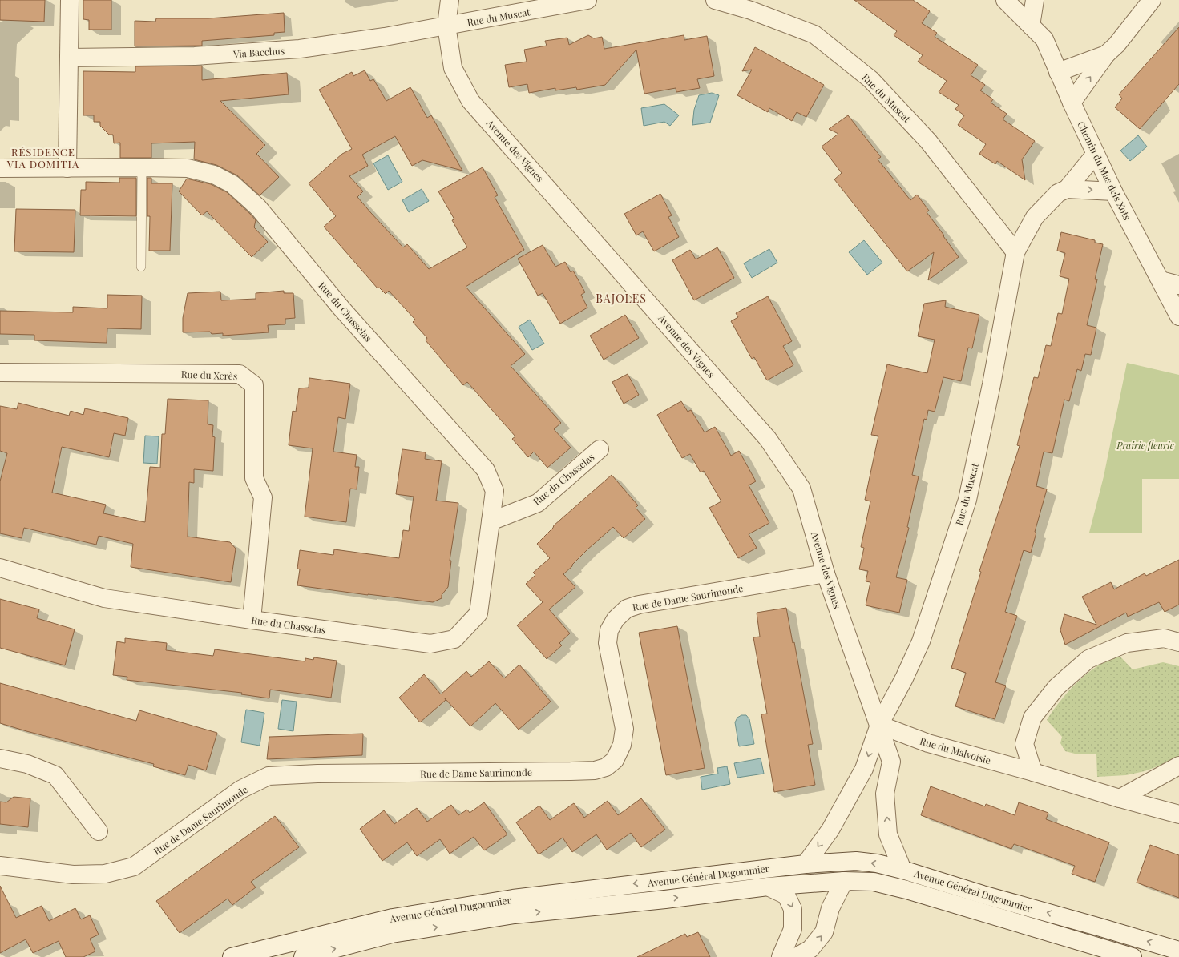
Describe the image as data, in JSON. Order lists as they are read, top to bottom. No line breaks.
{"streets":{"street":["Rue du Muscat","Via Bacchus","Avenue des Vignes","Chemin du Mas dels Xots","Rue du Chasselas","Rue du Xerès","Rue de Dame Saurimonde","Rue du Malvoisie","Avenue Général Dugommier"]},"crossings":[["Rue du Muscat","Via Bacchus"],["Rue du Muscat","Avenue des Vignes"],["Rue du Muscat","Chemin du Mas dels Xots"],["Rue du Muscat","Rue du Malvoisie"],["Via Bacchus","Avenue des Vignes"],["Avenue des Vignes","Rue de Dame Saurimonde"],["Avenue des Vignes","Rue du Malvoisie"],["Avenue des Vignes","Avenue Général Dugommier"],["Rue du Chasselas","Rue du Xerès"]],"districts":["RÉSIDENCE VIA DOMITIA","BAJOLES"],"parks":["Prairie fleurie"]}
